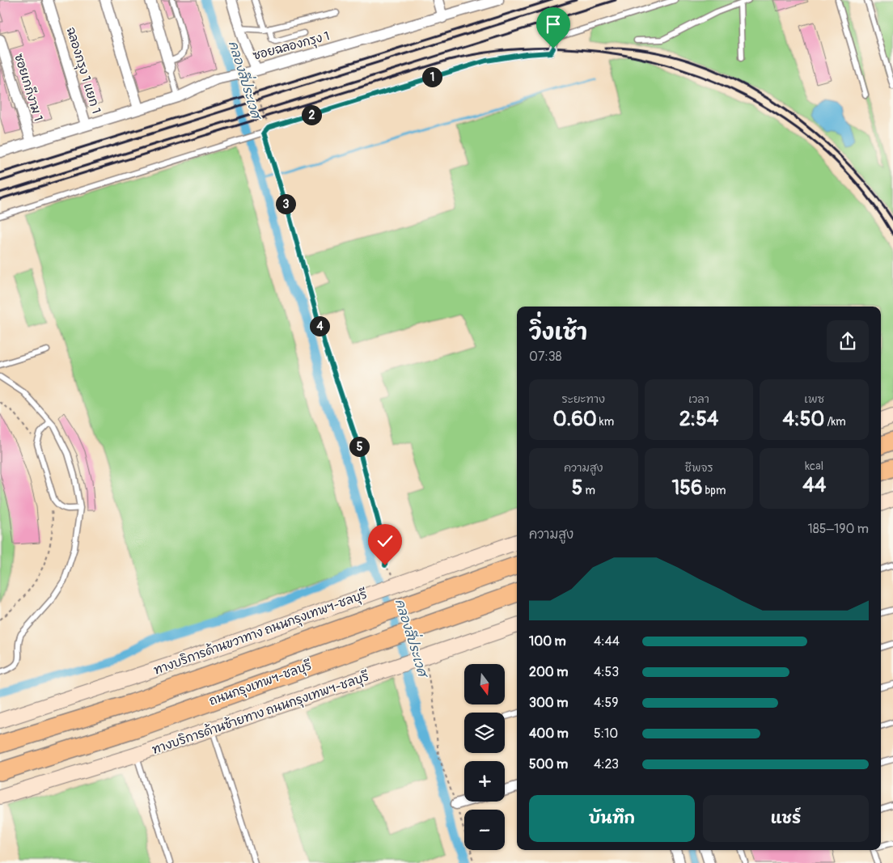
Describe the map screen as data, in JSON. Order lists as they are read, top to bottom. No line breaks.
{"streets":{"highway":["ถนนกรุงเทพฯ-ชลบุรี"],"main road":["ทางบริการด้านขวาทาง ถนนกรุงเทพฯ-ชลบุรี","ทางบริการด้านซ้ายทาง ถนนกรุงเทพฯ-ชลบุรี"],"street":["ซอยฉลองกรุง 1","ฉลองกรุง 1 แยก 1","ซอยเกกีงาม 1"]},"crossings":[["ซอยฉลองกรุง 1","ฉลองกรุง 1 แยก 1"],["ซอยฉลองกรุง 1","ซอยเกกีงาม 1"]],"water":["คลองสี่ประเวศ"],"north":"bottom","page":{"pins":["1","2","3","4","5"],"heading":["วิ่งเช้า","07:38"],"stats":[["ระยะทาง","0.60 km"],["เวลา","2:54"],["เพซ","4:50 /km"],["ความสูง","5 m"],["ชีพจร","156 bpm"],["kcal","44"]],"chart":["ความสูง","185–190 m"],"list":[{"name":"100 m","note":"4:44"},{"name":"200 m","note":"4:53"},{"name":"300 m","note":"4:59"},{"name":"400 m","note":"5:10"},{"name":"500 m","note":"4:23"}],"map_buttons":["+","−"],"buttons":["บันทึก","แชร์"]}}
